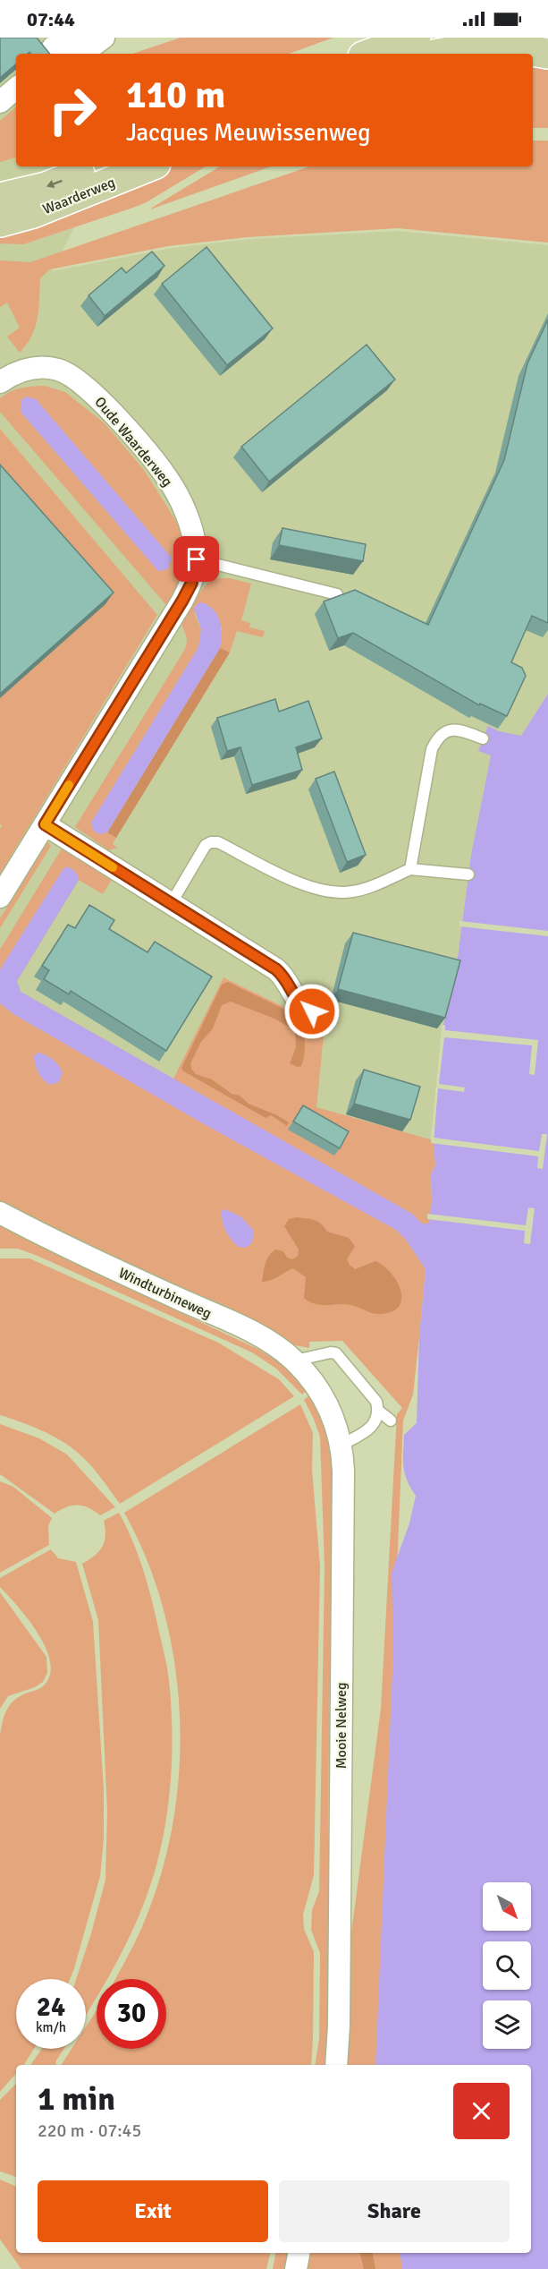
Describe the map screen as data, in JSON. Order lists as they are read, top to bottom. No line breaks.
{"streets":{"main road":["Waarderweg"],"street":["Oude Waarderweg","Windturbineweg","Mooie Nelweg"]},"crossings":[["Windturbineweg","Mooie Nelweg"]],"north":"bottom right","page":{"status":"07:44","turn":["110 m","Jacques Meuwissenweg"],"speed":"24 km/h","limit":"30","heading":["1 min","220 m · 07:45"],"buttons":["Exit","Share"]}}
